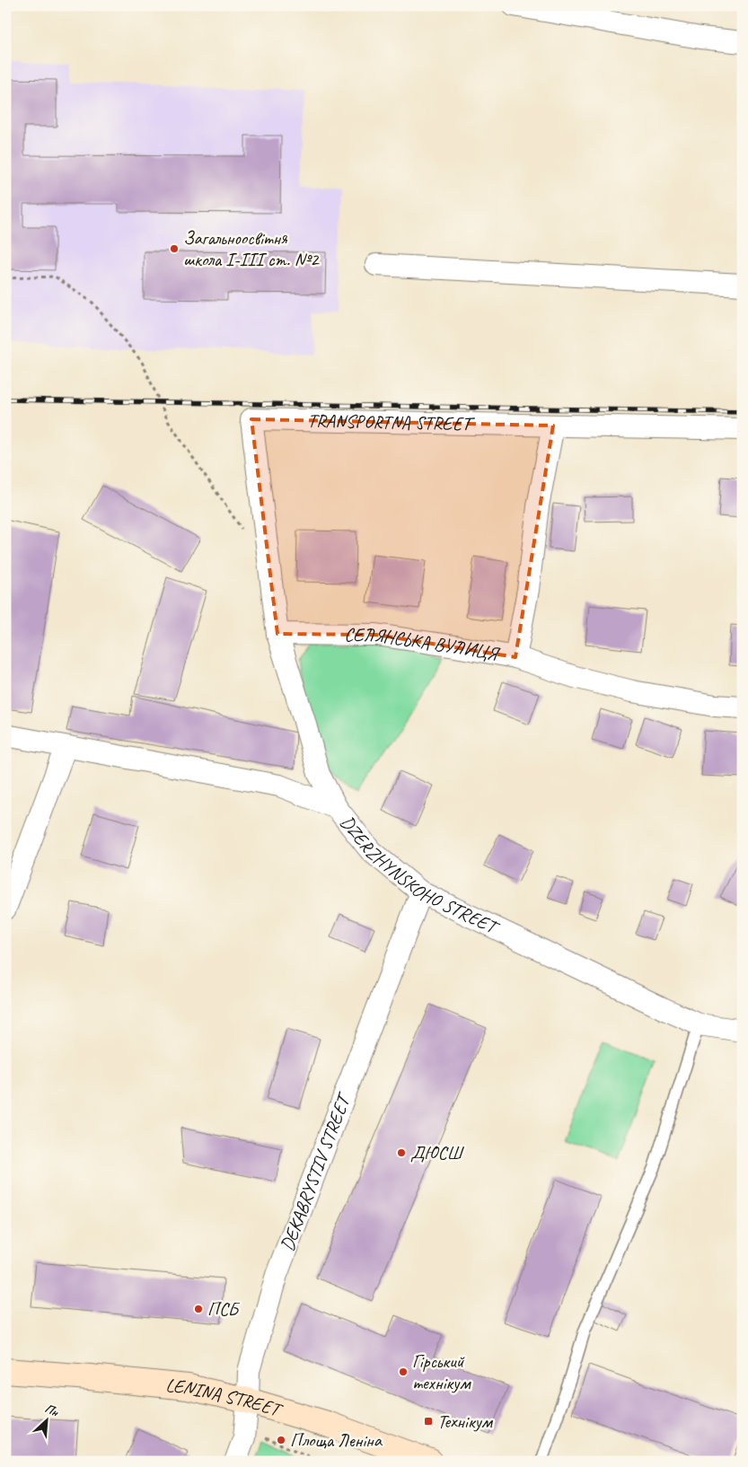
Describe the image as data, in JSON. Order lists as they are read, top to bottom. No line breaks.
{"streets":{"main road":["LENINA STREET"],"street":["TRANSPORTNA STREET","СЕЛЯНСЬКА ВУЛИЦЯ","DZERZHYNSKOHO STREET","DEKABRYSTIV STREET"]},"crossings":[["TRANSPORTNA STREET","СЕЛЯНСЬКА ВУЛИЦЯ"],["DZERZHYNSKOHO STREET","DEKABRYSTIV STREET"],["DEKABRYSTIV STREET","LENINA STREET"]],"places":{"other":["Загальноосвітня школа І-ІІІ ст. №2","ДЮСШ","ПСБ","Гірський технікум","Площа Леніна"],"transit":["Технікум"]},"north":"top right"}
